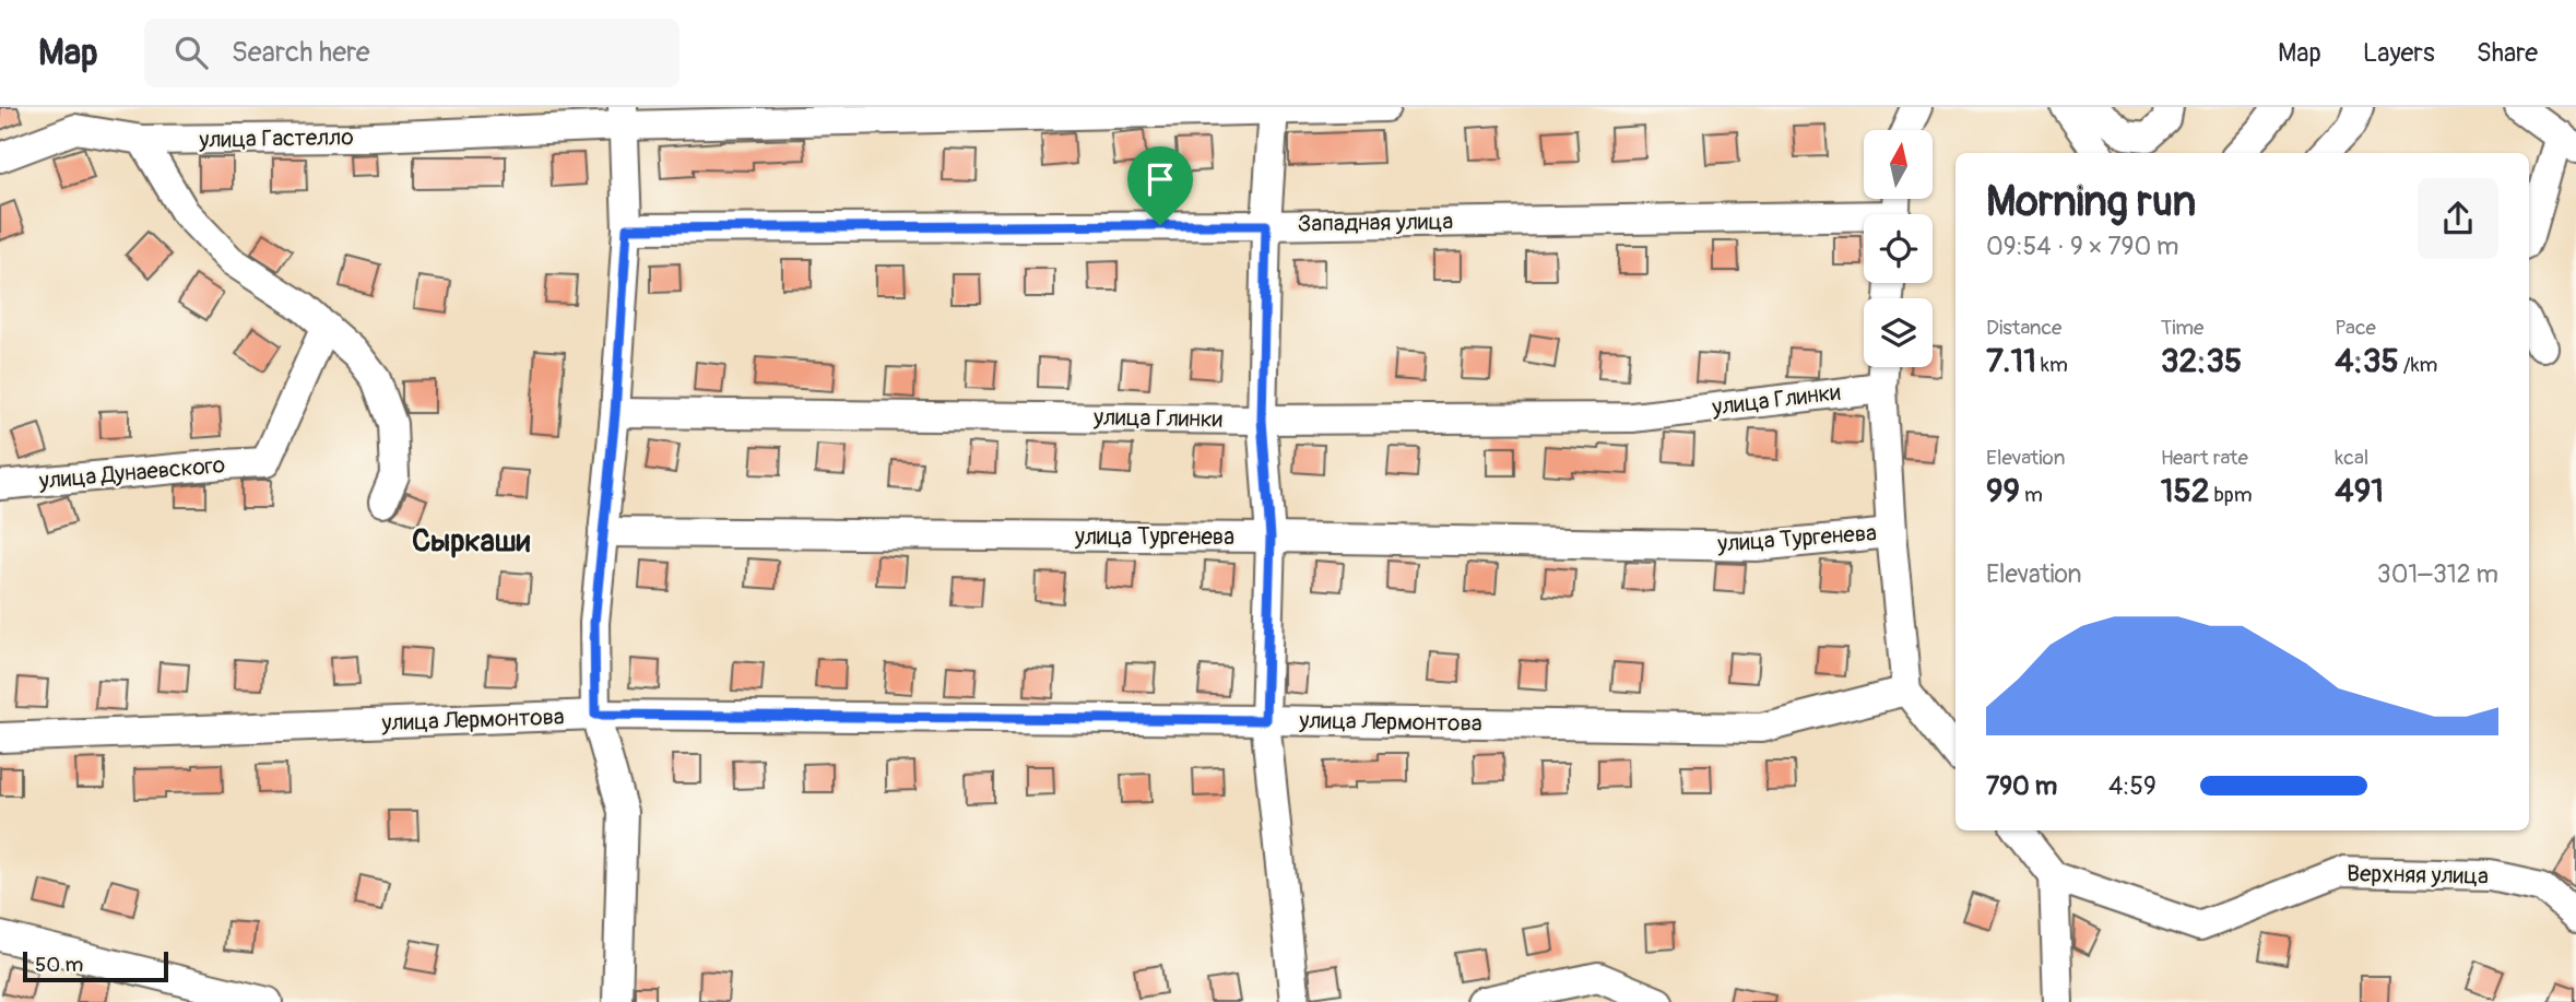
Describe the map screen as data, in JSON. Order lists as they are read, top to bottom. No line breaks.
{"streets":{"street":["улица Гастелло","Западная улица","улица Глинки","улица Дунаевского","улица Тургенева","улица Лермонтова","Верхняя улица"]},"districts":["Сыркаши"],"scale_bar":"50 m","north":"top","page":{"header":"Map","search":"Search here","nav":["Map","Layers","Share"],"heading":["Morning run","09:54 · 9 × 790 m"],"stats":[["Distance","7.11 km"],["Time","32:35"],["Pace","4:35 /km"],["Elevation","99 m"],["Heart rate","152 bpm"],["kcal","491"]],"chart":["Elevation","301–312 m"],"list":[{"name":"790 m","note":"4:59"}],"scale":"50 m"}}
